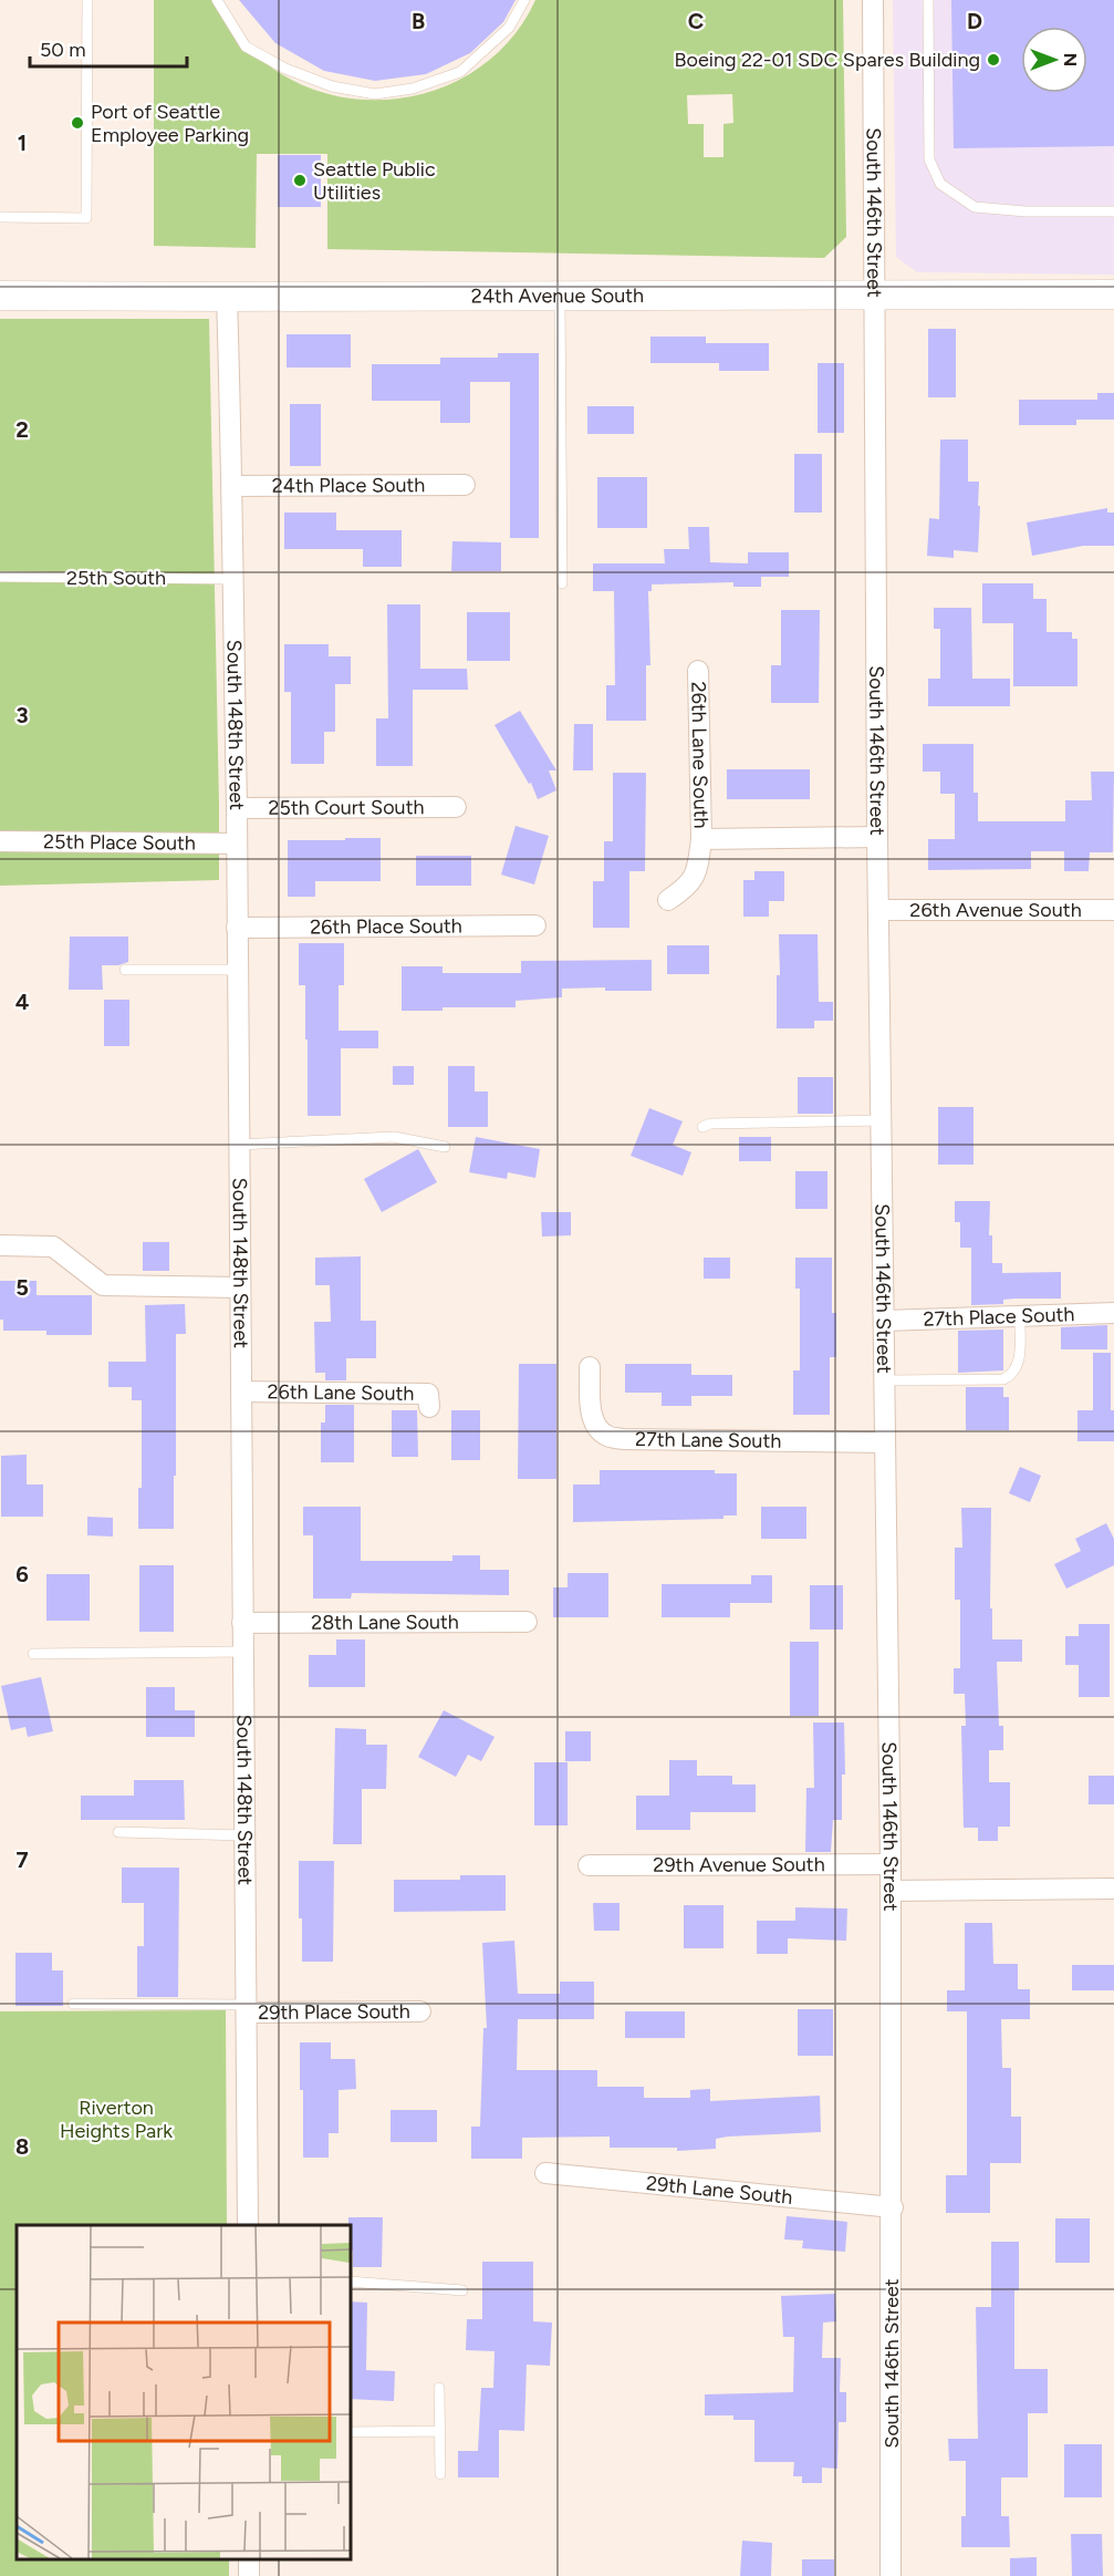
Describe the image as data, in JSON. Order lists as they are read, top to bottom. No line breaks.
{"streets":{"street":["South 146th Street","24th Avenue South","24th Place South","South 148th Street","26th Lane South","25th Court South","25th Place South","26th Avenue South","26th Place South","27th Place South","27th Lane South","28th Lane South","29th Avenue South","29th Place South","29th Lane South"],"lane":["25th South"]},"crossings":[["South 146th Street","24th Avenue South"],["South 146th Street","26th Lane South"],["South 146th Street","26th Avenue South"],["South 146th Street","27th Place South"],["South 146th Street","27th Lane South"],["South 146th Street","29th Avenue South"],["South 146th Street","29th Lane South"],["24th Avenue South","South 148th Street"],["24th Place South","South 148th Street"],["25th South","South 148th Street"],["South 148th Street","26th Lane South"],["South 148th Street","25th Court South"],["South 148th Street","25th Place South"],["South 148th Street","26th Place South"],["South 148th Street","28th Lane South"],["South 148th Street","29th Place South"]],"parks":["Riverton Heights Park"],"places":["Boeing 22-01 SDC Spares Building","Port of Seattle Employee Parking","Seattle Public Utilities"],"scale_bar":"50 m","north":"right","grid":{"columns":["B","C","D"],"rows":["1","2","3","4","5","6","7","8"]}}
